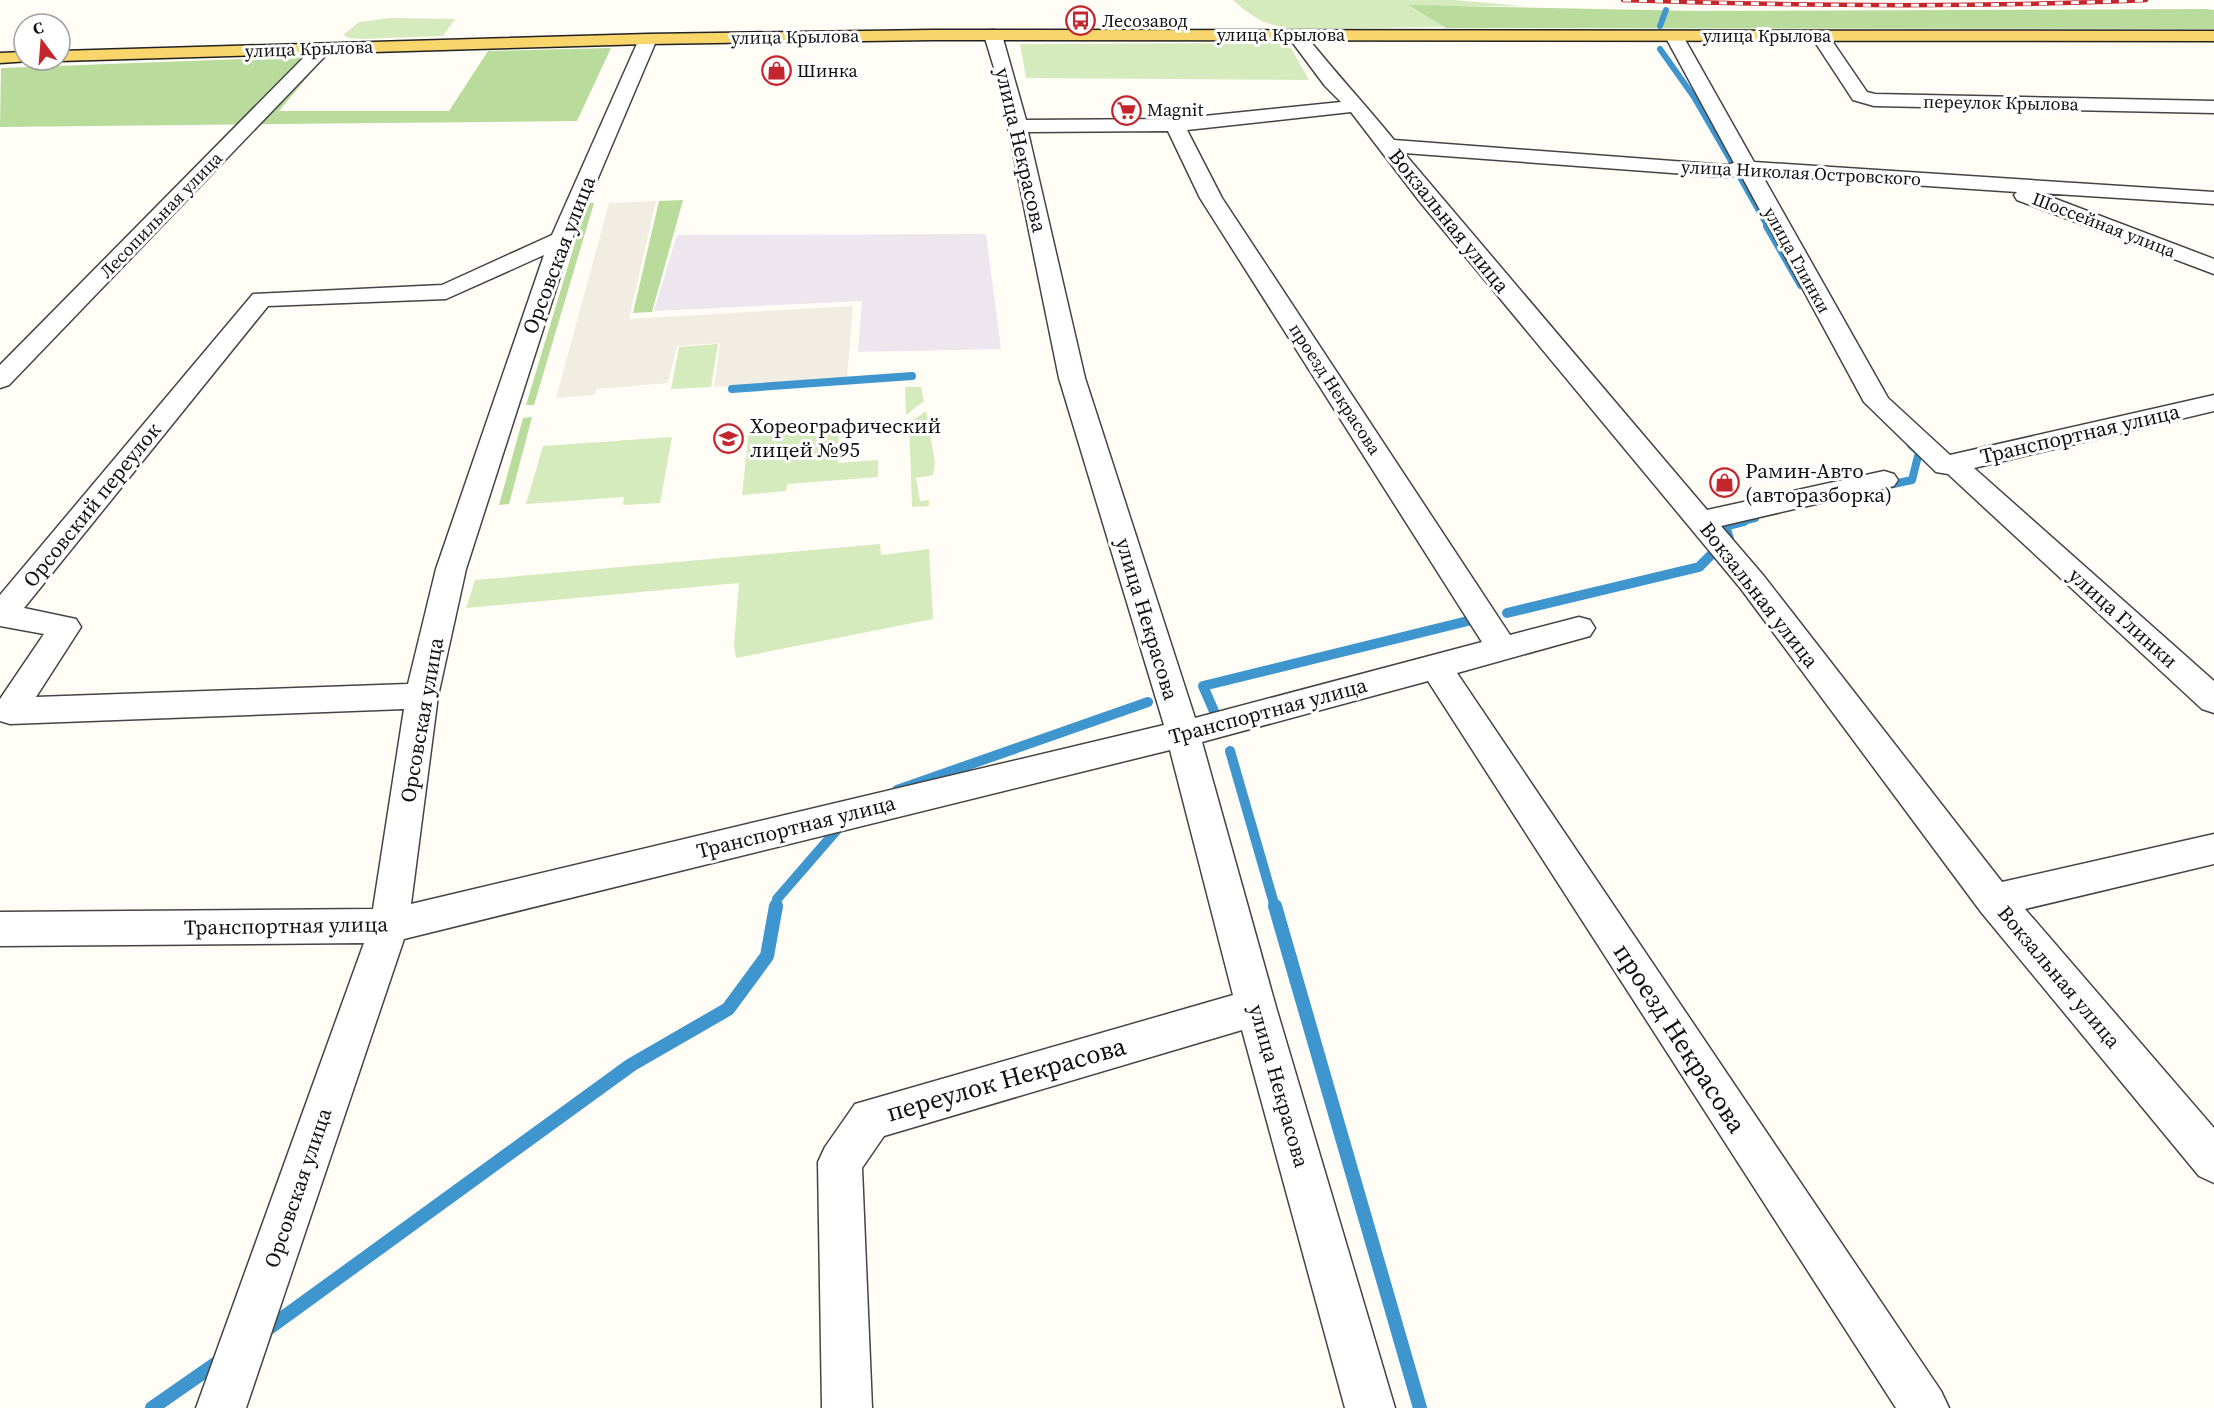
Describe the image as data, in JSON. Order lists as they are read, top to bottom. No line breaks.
{"streets":{"main road":["улица Крылова"],"street":["переулок Крылова","улица Некрасова","улица Николая Островского","Лесопильная улица","Вокзальная улица","Шоссейная улица","Орсовская улица","улица Глинки","проезд Некрасова","Транспортная улица","Орсовский переулок","переулок Некрасова"]},"crossings":[["улица Крылова","переулок Крылова"],["улица Крылова","улица Некрасова"],["улица Крылова","Лесопильная улица"],["улица Крылова","Вокзальная улица"],["улица Крылова","Орсовская улица"],["улица Крылова","улица Глинки"],["улица Некрасова","Транспортная улица"],["улица Некрасова","переулок Некрасова"],["улица Николая Островского","Вокзальная улица"],["улица Николая Островского","Шоссейная улица"],["улица Николая Островского","улица Глинки"],["Орсовская улица","Транспортная улица"],["Орсовская улица","Орсовский переулок"],["улица Глинки","Транспортная улица"],["проезд Некрасова","Транспортная улица"]],"places":{"bus stop":["Лесозавод"],"shop":["Шинка","Рамин-Авто (авторазборка)"],"supermarket":["Magnit"],"school or university":["Хореографический лицей №95"]},"north":"top"}
